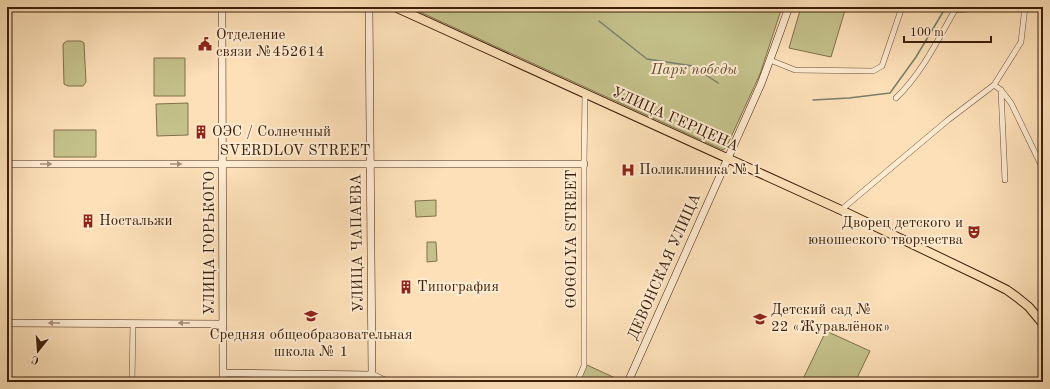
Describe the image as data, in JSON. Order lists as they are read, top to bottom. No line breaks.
{"streets":{"main road":["УЛИЦА ГЕРЦЕНА"],"street":["SVERDLOV STREET","GOGOLYA STREET","УЛИЦА ГОРЬКОГО","УЛИЦА ЧАПАЕВА","ДЕВОНСКАЯ УЛИЦА"]},"crossings":[["УЛИЦА ГЕРЦЕНА","GOGOLYA STREET"],["УЛИЦА ГЕРЦЕНА","ДЕВОНСКАЯ УЛИЦА"],["SVERDLOV STREET","GOGOLYA STREET"],["SVERDLOV STREET","УЛИЦА ГОРЬКОГО"],["SVERDLOV STREET","УЛИЦА ЧАПАЕВА"]],"one_way":["SVERDLOV STREET"],"parks":["Парк победы"],"places":{"public building":["Отделение связи №452614"],"building":["ОЭС / Солнечный","Ностальжи","Типография"],"hospital":["Поликлиника № 1"],"theatre":["Дворец детского и юношеского творчества"],"school or university":["Средняя общеобразовательная школа № 1","Детский сад № 22 «Журавлёнок»"]},"scale_bar":"100 m","north":"bottom"}
